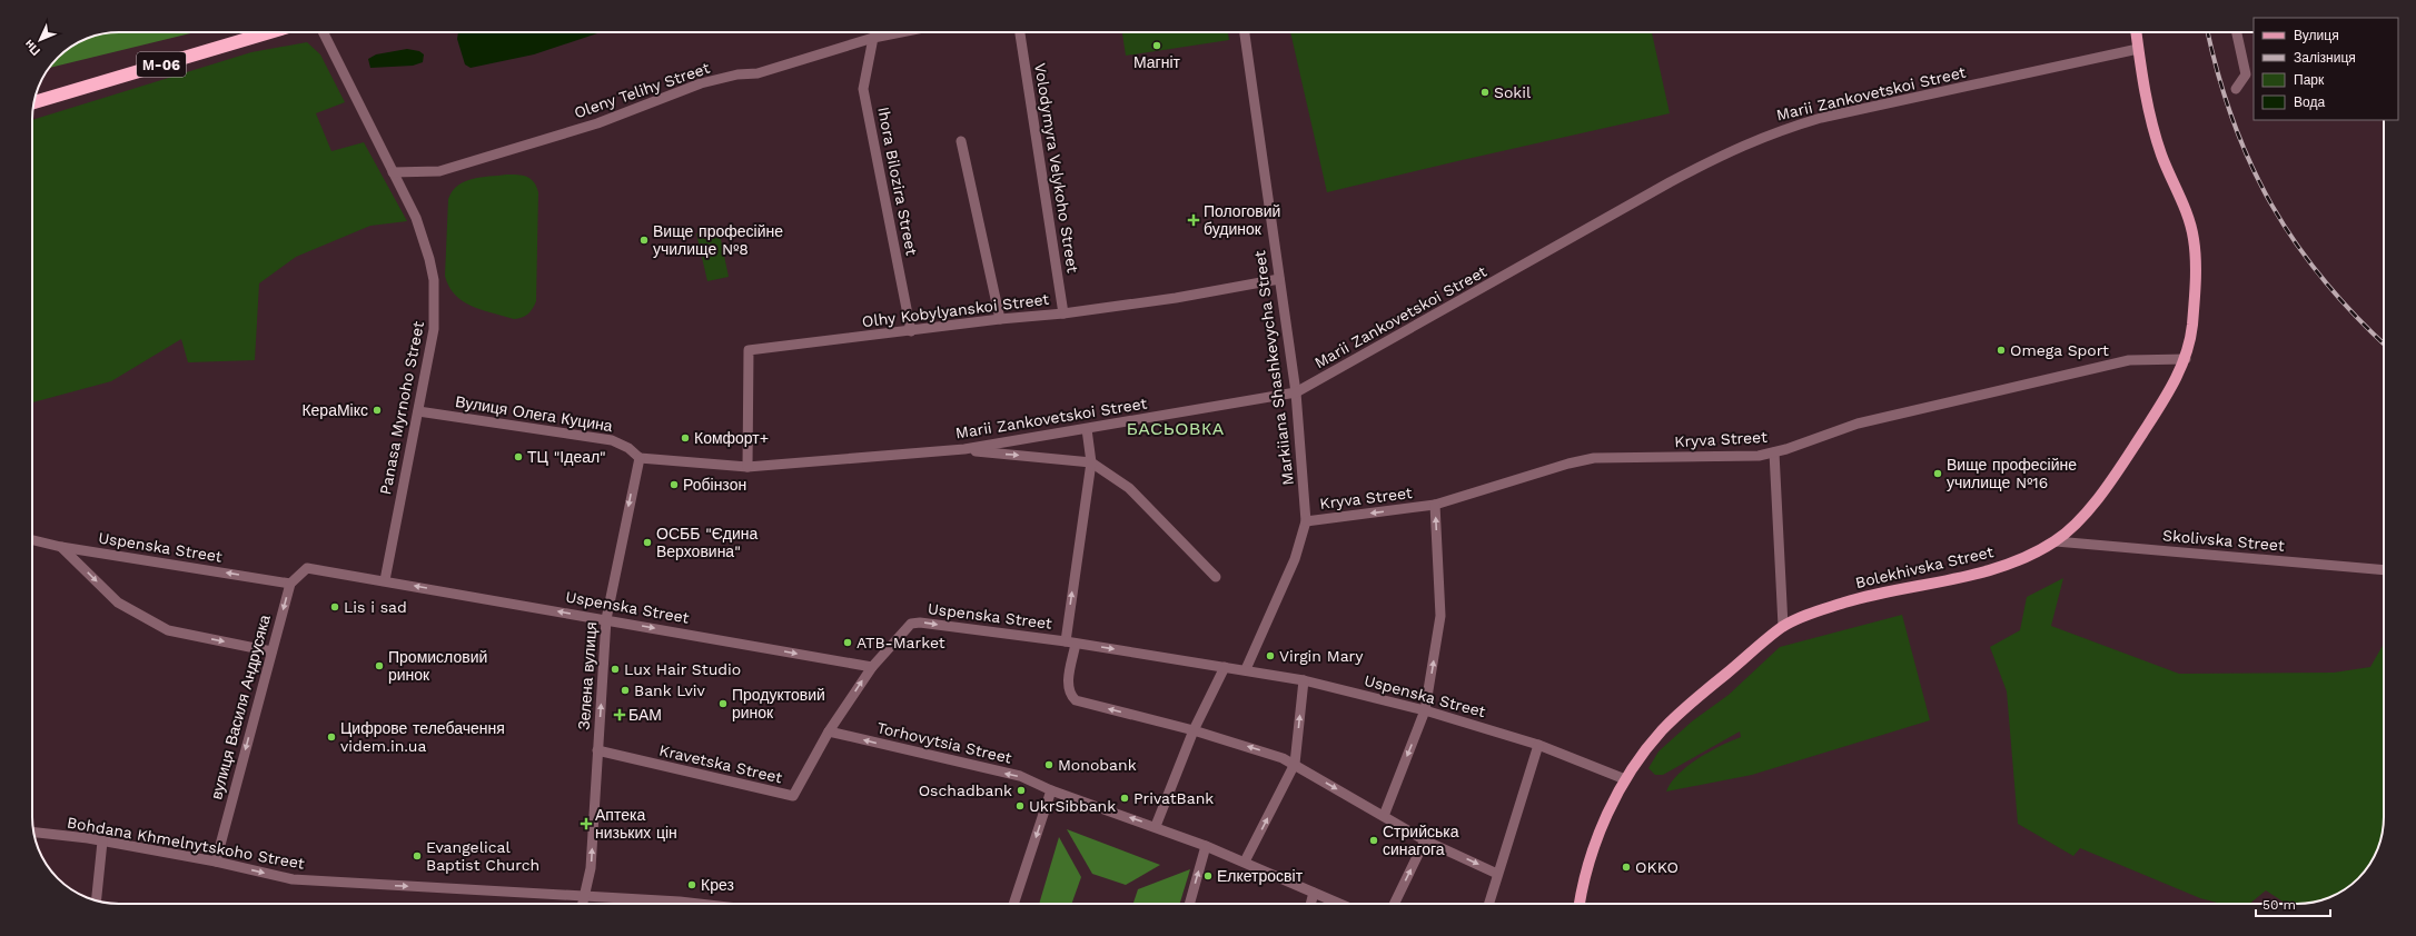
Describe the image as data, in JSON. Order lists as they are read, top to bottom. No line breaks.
{"streets":{"highway":["М-06"],"main road":["Bolekhivska Street"],"street":["Oleny Telihy Street","Marii Zankovetskoi Street","Volodymyra Velykoho Street","Ihora Bilozira Street","Olhy Kobylyanskoi Street","Markiiana Shashkevycha Street","Panasa Myrnoho Street","Вулиця Олега Куцина","Kryva Street","Skolivska Street","Uspenska Street","Зелена вулиця","вулиця Василя Андрусяка","Torhovytsia Street","Kravetska Street","Bohdana Khmelnytskoho Street"]},"crossings":[["Oleny Telihy Street","Ihora Bilozira Street"],["Oleny Telihy Street","Panasa Myrnoho Street"],["Marii Zankovetskoi Street","Olhy Kobylyanskoi Street"],["Marii Zankovetskoi Street","Markiiana Shashkevycha Street"],["Marii Zankovetskoi Street","Вулиця Олега Куцина"],["Marii Zankovetskoi Street","Bolekhivska Street"],["Marii Zankovetskoi Street","Зелена вулиця"],["Volodymyra Velykoho Street","Olhy Kobylyanskoi Street"],["Ihora Bilozira Street","Olhy Kobylyanskoi Street"],["Olhy Kobylyanskoi Street","Markiiana Shashkevycha Street"],["Markiiana Shashkevycha Street","Kryva Street"],["Markiiana Shashkevycha Street","Uspenska Street"],["Panasa Myrnoho Street","Вулиця Олега Куцина"],["Panasa Myrnoho Street","Uspenska Street"],["Вулиця Олега Куцина","Зелена вулиця"],["Kryva Street","Bolekhivska Street"],["Skolivska Street","Bolekhivska Street"],["Uspenska Street","Bolekhivska Street"],["Uspenska Street","Зелена вулиця"],["Uspenska Street","вулиця Василя Андрусяка"],["Uspenska Street","Kravetska Street"],["Зелена вулиця","Kravetska Street"],["Зелена вулиця","Bohdana Khmelnytskoho Street"],["вулиця Василя Андрусяка","Bohdana Khmelnytskoho Street"],["Torhovytsia Street","Kravetska Street"]],"one_way":["вулиця Василя Андрусяка","Torhovytsia Street","Bohdana Khmelnytskoho Street"],"districts":["БАСЬОВКА"],"places":{"other":["Магніт","Sokil","Вище професійне училище №8","Omega Sport","КераМікс","Комфорт+","ТЦ \"Ідеал\"","Вище професійне училище №16","Робінзон","ОСББ \"Єдина Верховина\"","Lis i sad","ATB-Market","Virgin Mary","Промисловий ринок","Lux Hair Studio","Bank Lviv","Продуктовий ринок","Цифрове телебачення videm.in.ua","Monobank","Oschadbank","PrivatBank","UkrSibbank","Стрийська синагога","Evangelical Baptist Church","OKKO","Елкетросвіт","Крез"],"health":["Пологовий будинок","БАМ","Аптека низьких цін"]},"legend":["Вулиця","Залізниця","Парк","Вода"],"scale_bar":"50 m","north":"bottom left"}
